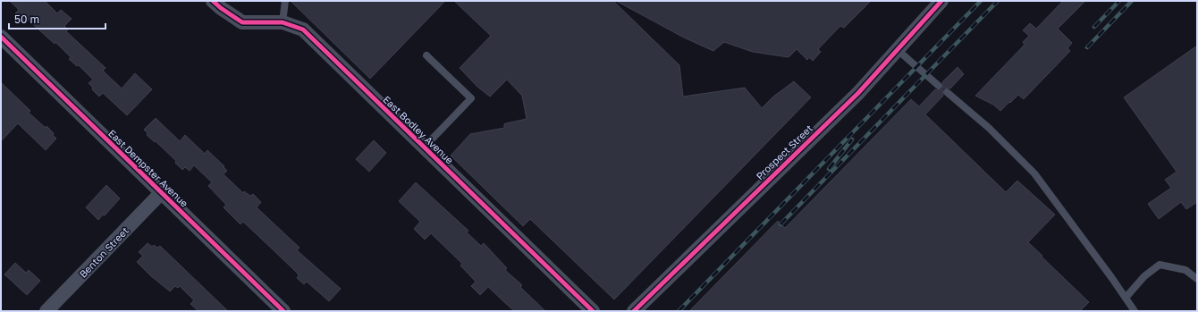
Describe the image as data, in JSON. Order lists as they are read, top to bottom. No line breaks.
{"streets":{"street":["East Bodley Avenue","Prospect Street","East Dempster Avenue","Benton Street"]},"crossings":[["East Dempster Avenue","Benton Street"]],"scale_bar":"50 m"}
